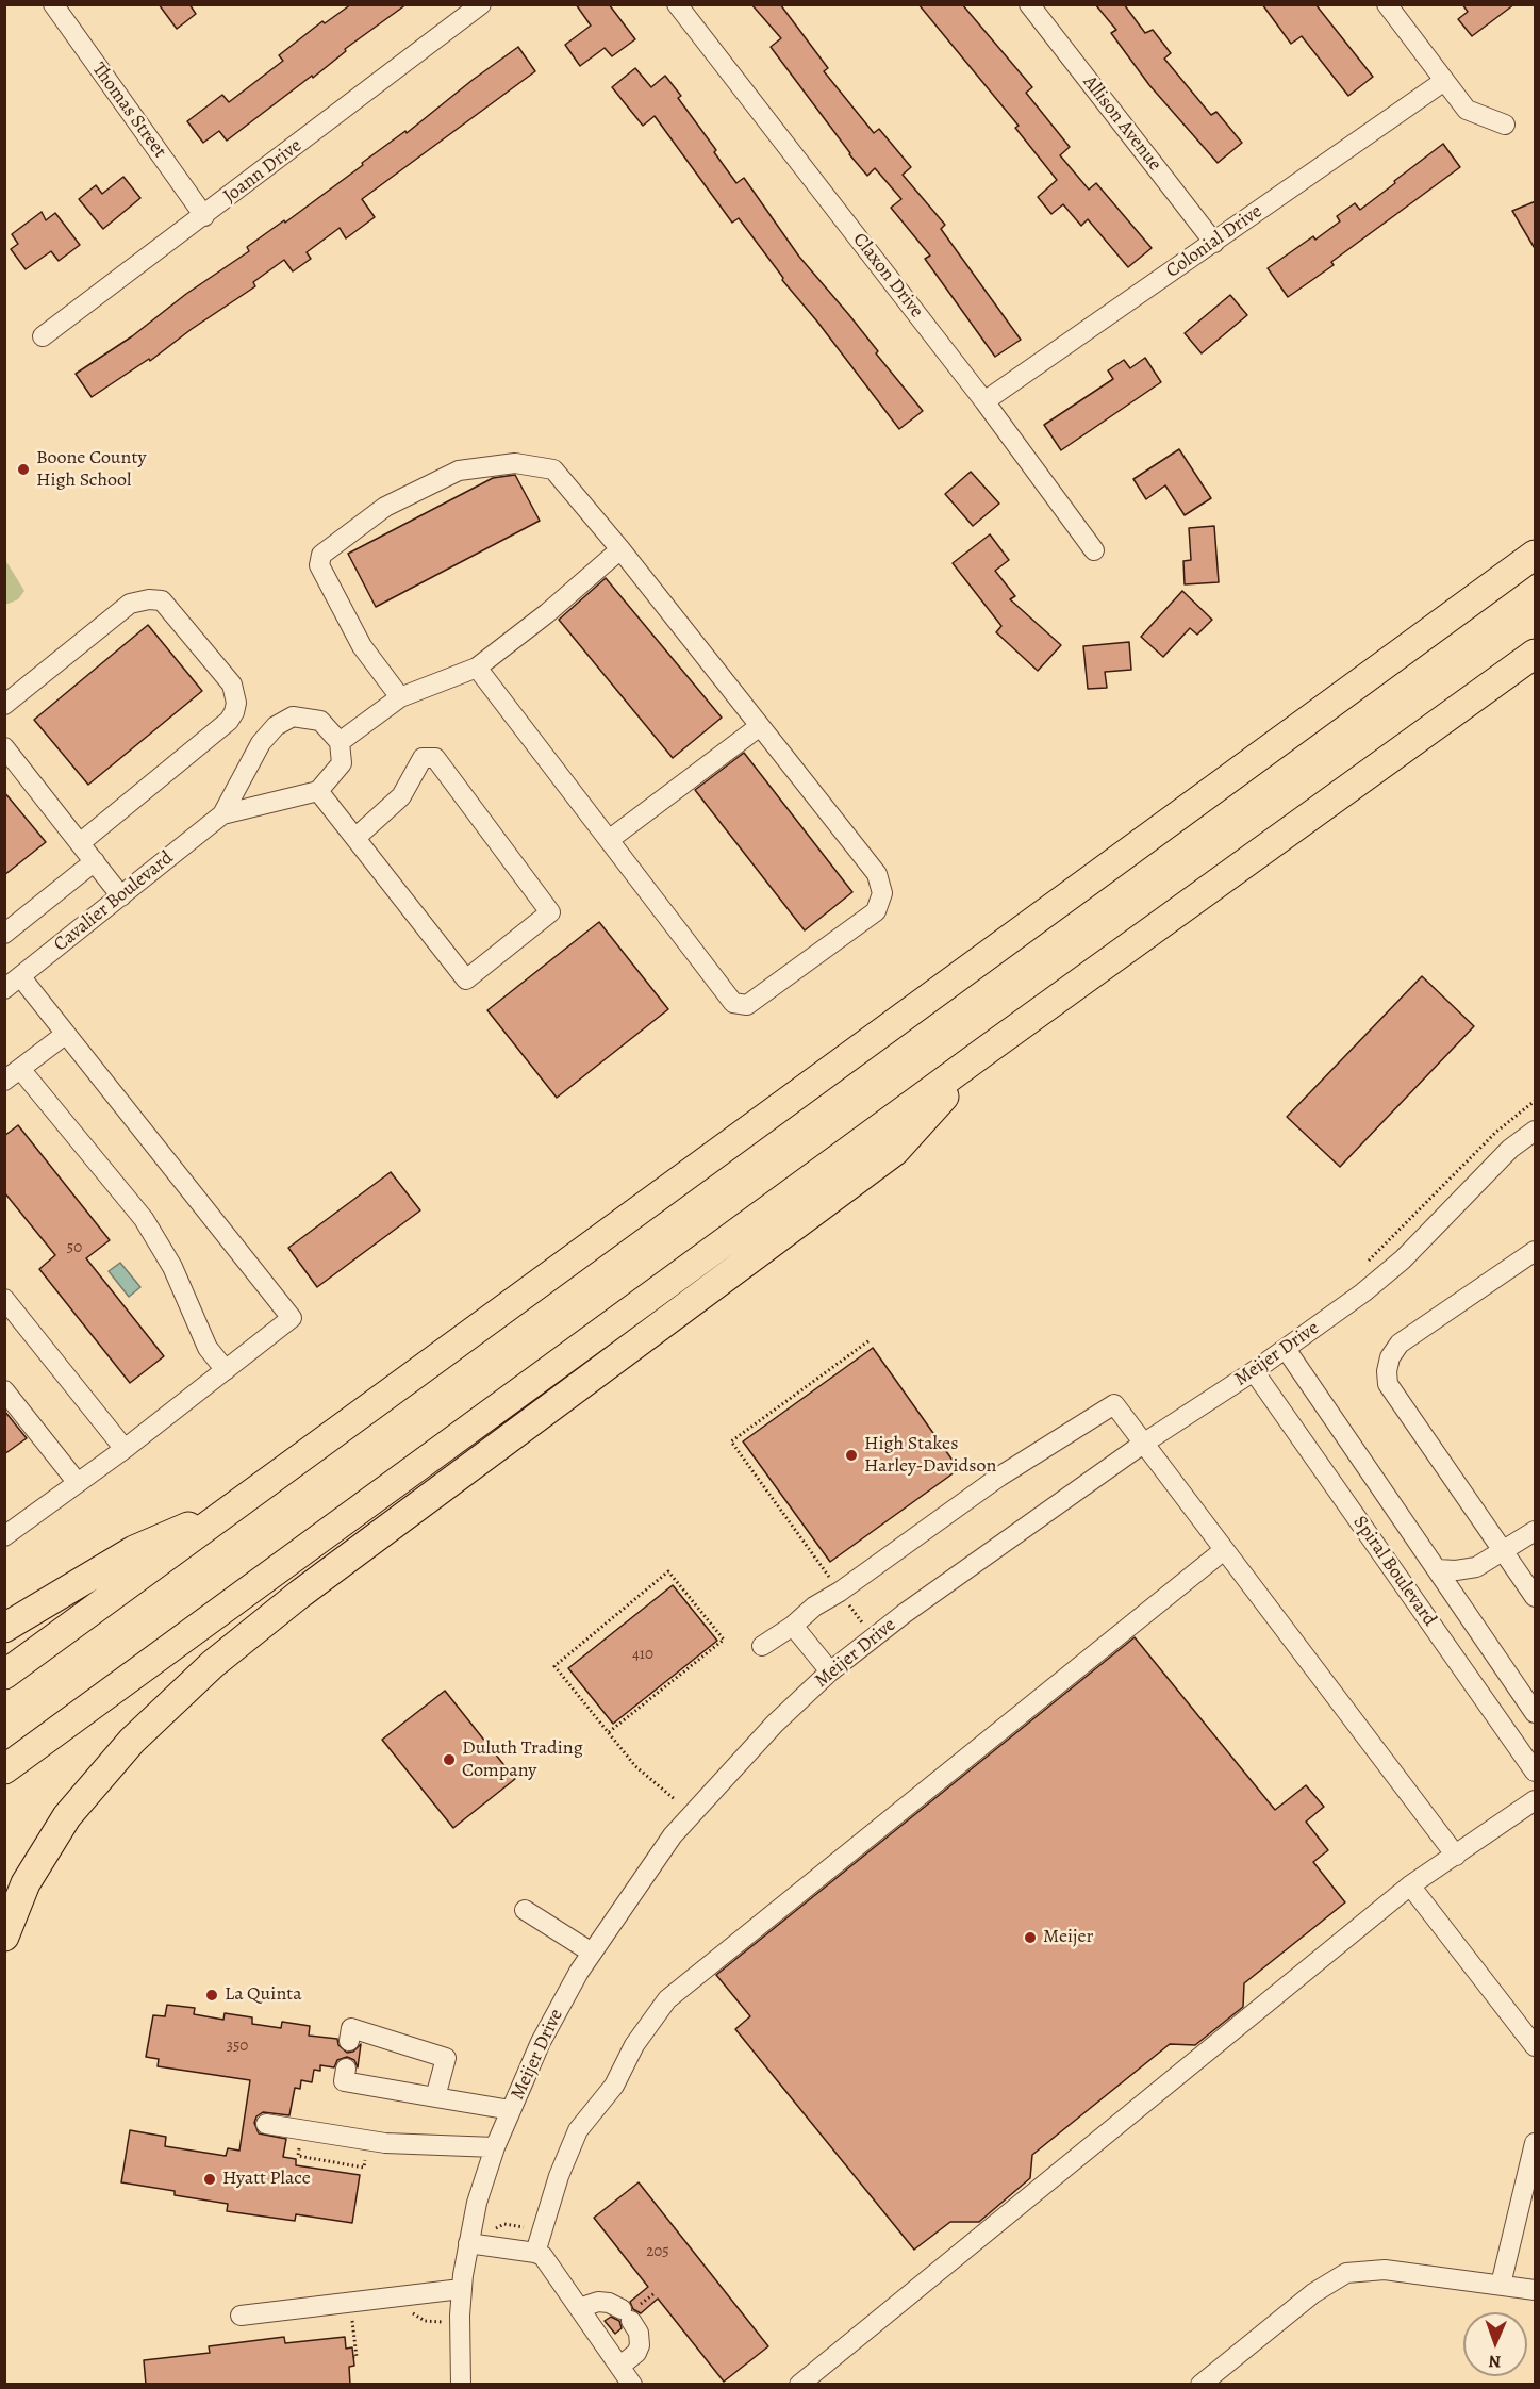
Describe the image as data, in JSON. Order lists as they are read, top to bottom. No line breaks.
{"streets":{"street":["Thomas Street","Allison Avenue","Joann Drive","Colonial Drive","Claxon Drive","Cavalier Boulevard","Meijer Drive","Spiral Boulevard"]},"crossings":[["Thomas Street","Joann Drive"],["Allison Avenue","Colonial Drive"],["Colonial Drive","Claxon Drive"],["Meijer Drive","Spiral Boulevard"]],"places":["Boone County High School","High Stakes Harley-Davidson","Duluth Trading Company","Meijer","La Quinta","Hyatt Place"],"house_numbers":["50","410","350","205"],"north":"bottom"}
